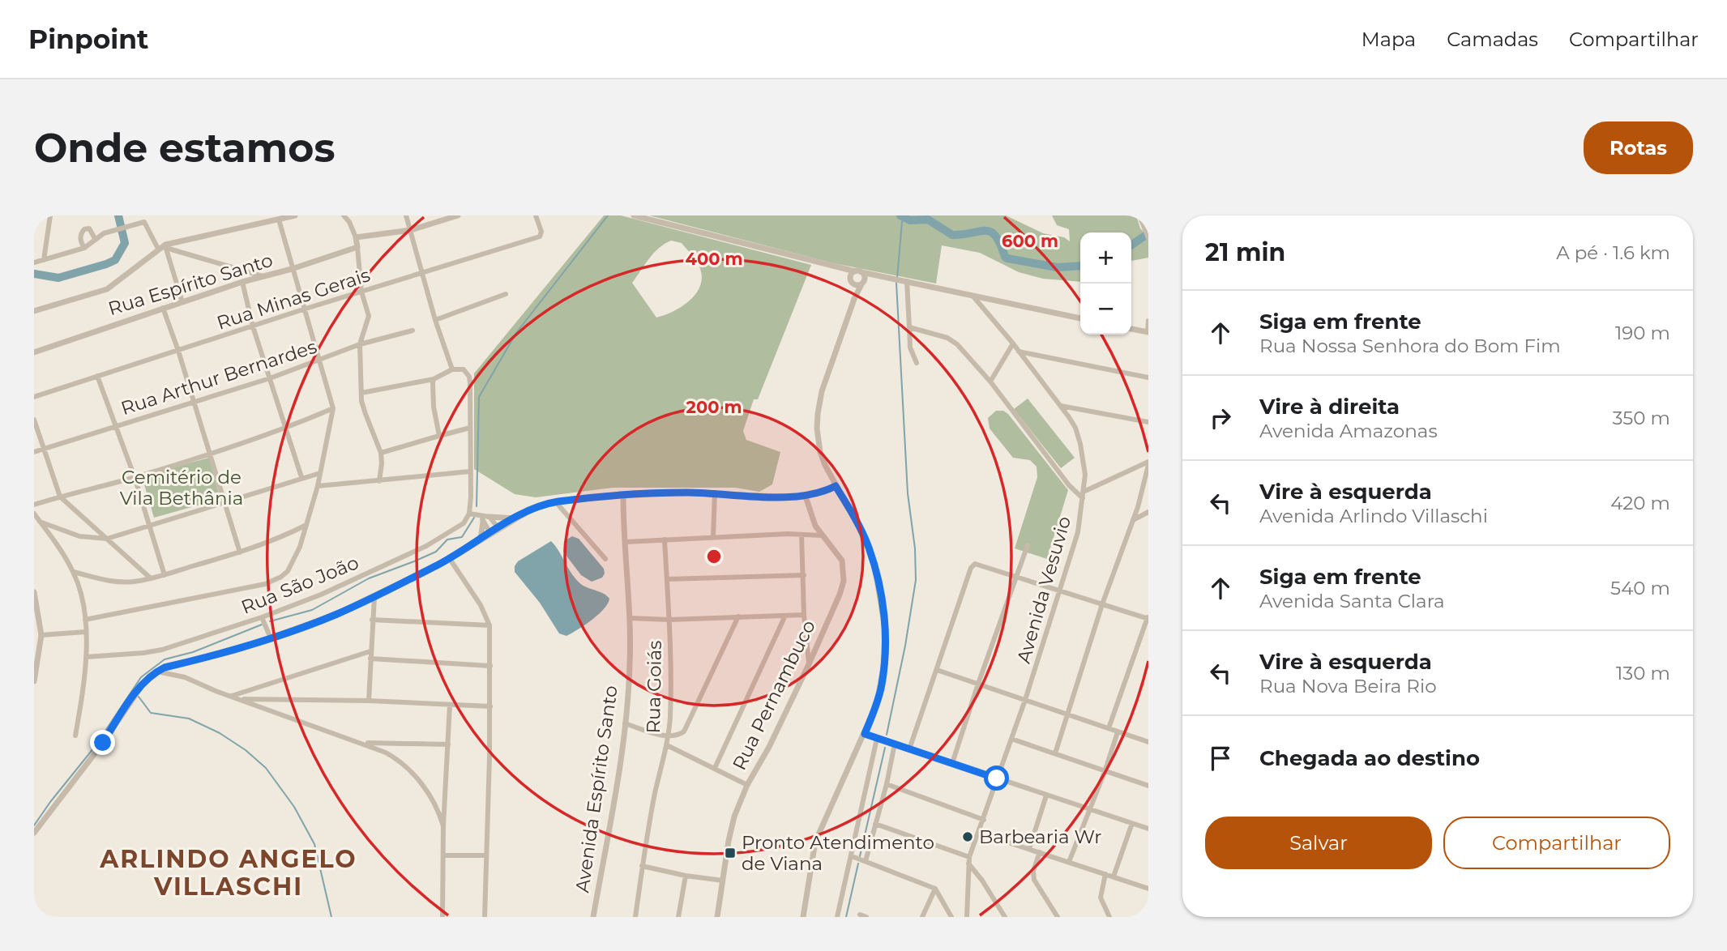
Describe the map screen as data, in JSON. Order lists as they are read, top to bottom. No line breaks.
{"streets":{"street":["Rua Espírito Santo","Rua Minas Gerais","Rua Arthur Bernardes","Rua São João","Avenida Vesuvio","Rua Goiás","Rua Pernambuco","Avenida Espírito Santo"]},"districts":["ARLINDO ANGELO VILLASCHI"],"parks":["Cemitério de Vila Bethânia"],"places":{"other":["Barbearia Wr"],"transit":["Pronto Atendimento de Viana"]},"page":{"header":"Pinpoint","nav":["Mapa","Camadas","Compartilhar"],"buttons":["Rotas",["Salvar","Compartilhar"]],"title":"Onde estamos","heading":["21 min","A pé · 1.6 km"],"map_buttons":["+","−"],"list":[["Siga em frente","Rua Nossa Senhora do Bom Fim","190 m"],["Vire à direita","Avenida Amazonas","350 m"],["Vire à esquerda","Avenida Arlindo Villaschi","420 m"],["Siga em frente","Avenida Santa Clara","540 m"],["Vire à esquerda","Rua Nova Beira Rio","130 m"],"Chegada ao destino"]},"rings":["600 m","400 m","200 m"]}
